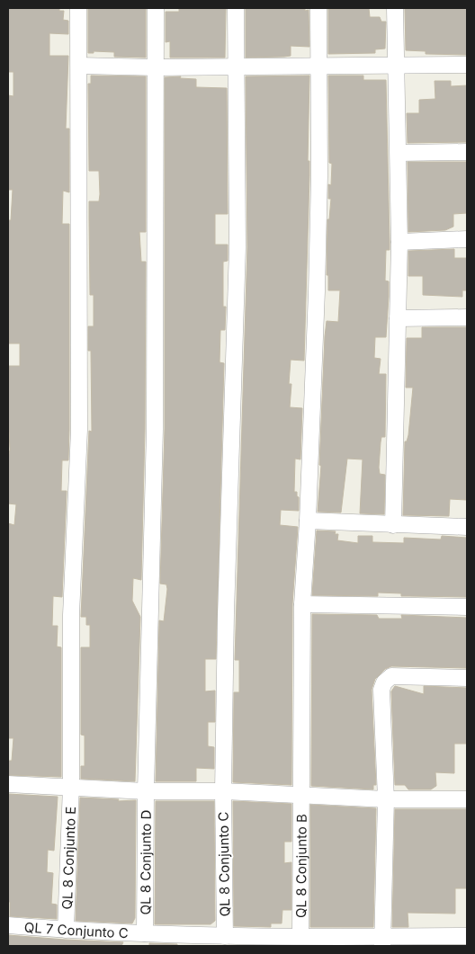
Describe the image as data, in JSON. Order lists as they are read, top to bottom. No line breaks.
{"streets":{"street":["QL 8 Conjunto E","QL 8 Conjunto D","QL 8 Conjunto C","QL 8 Conjunto B","QL 7 Conjunto C"]},"crossings":[["QL 8 Conjunto E","QL 7 Conjunto C"],["QL 8 Conjunto D","QL 7 Conjunto C"],["QL 8 Conjunto C","QL 7 Conjunto C"]]}
